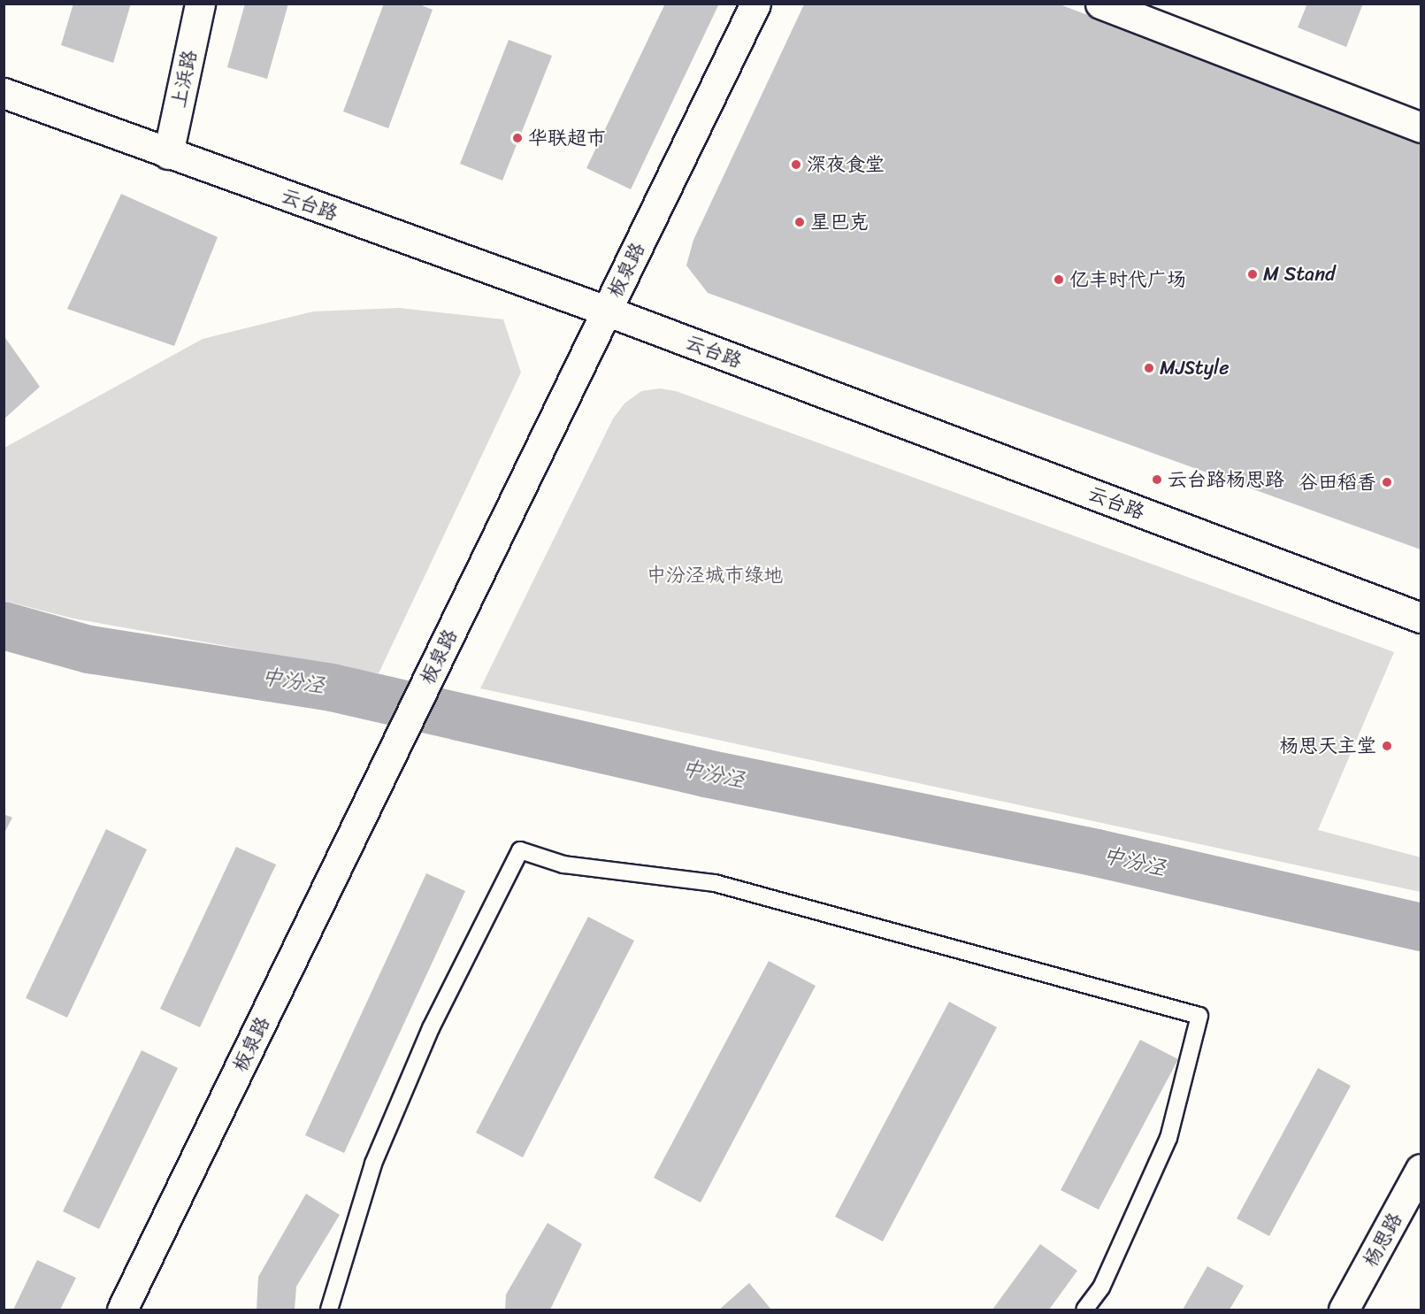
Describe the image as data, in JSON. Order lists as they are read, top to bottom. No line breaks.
{"streets":{"street":["上浜路","云台路","板泉路","杨思路"]},"crossings":[["上浜路","云台路"],["云台路","板泉路"]],"water":["中汾泾"],"parks":["中汾泾城市绿地"],"places":["华联超市","深夜食堂","星巴克","M Stand","亿丰时代广场","MJStyle","云台路杨思路","谷田稻香","杨思天主堂"]}
